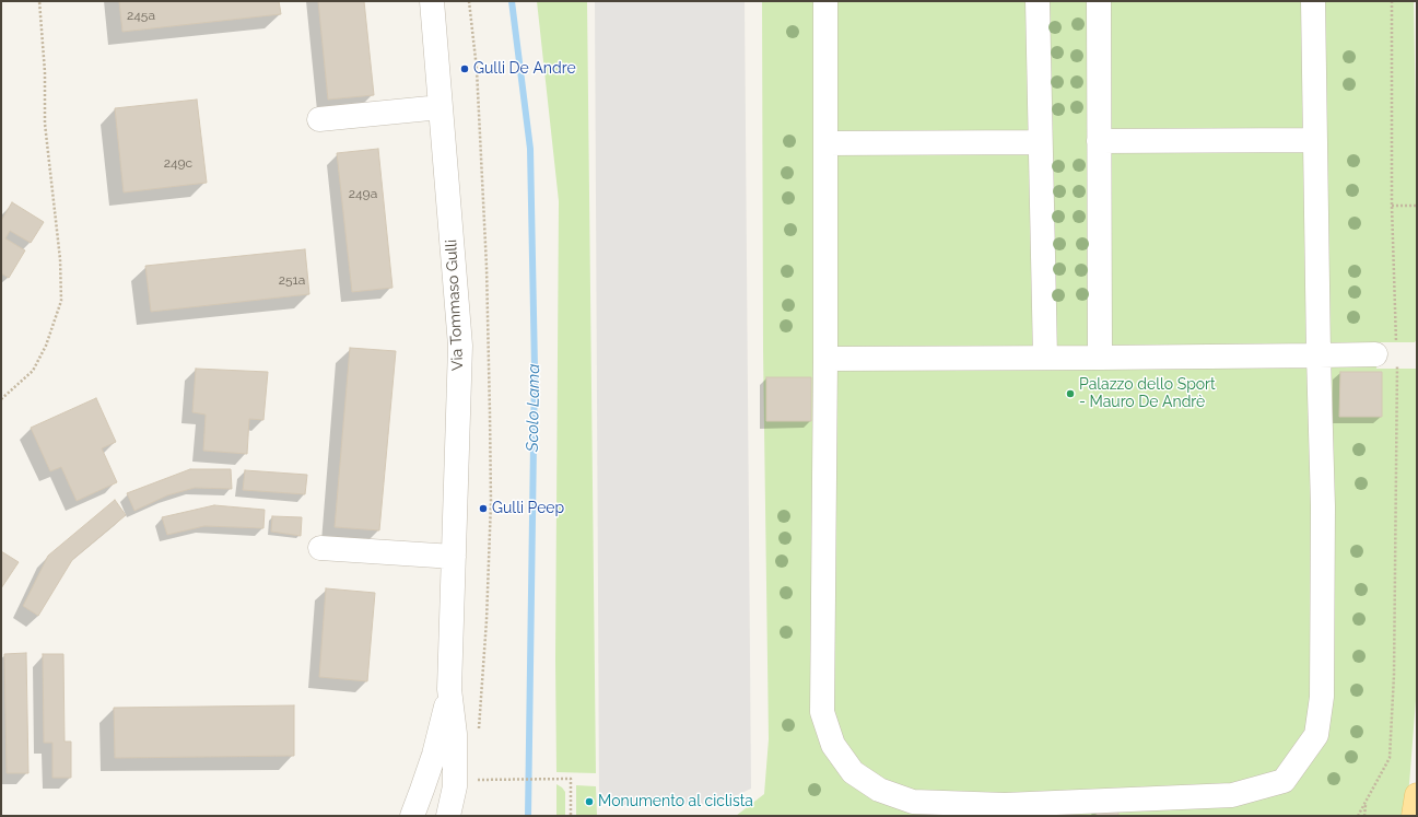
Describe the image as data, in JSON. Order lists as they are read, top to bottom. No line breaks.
{"streets":{"street":["Via Tommaso Gulli"]},"water":["Scolo Lama"],"places":["Gulli De Andre","Palazzo dello Sport - Mauro De Andrè","Gulli Peep","Monumento al ciclista"],"house_numbers":["245a","249c","249a","251a"]}
